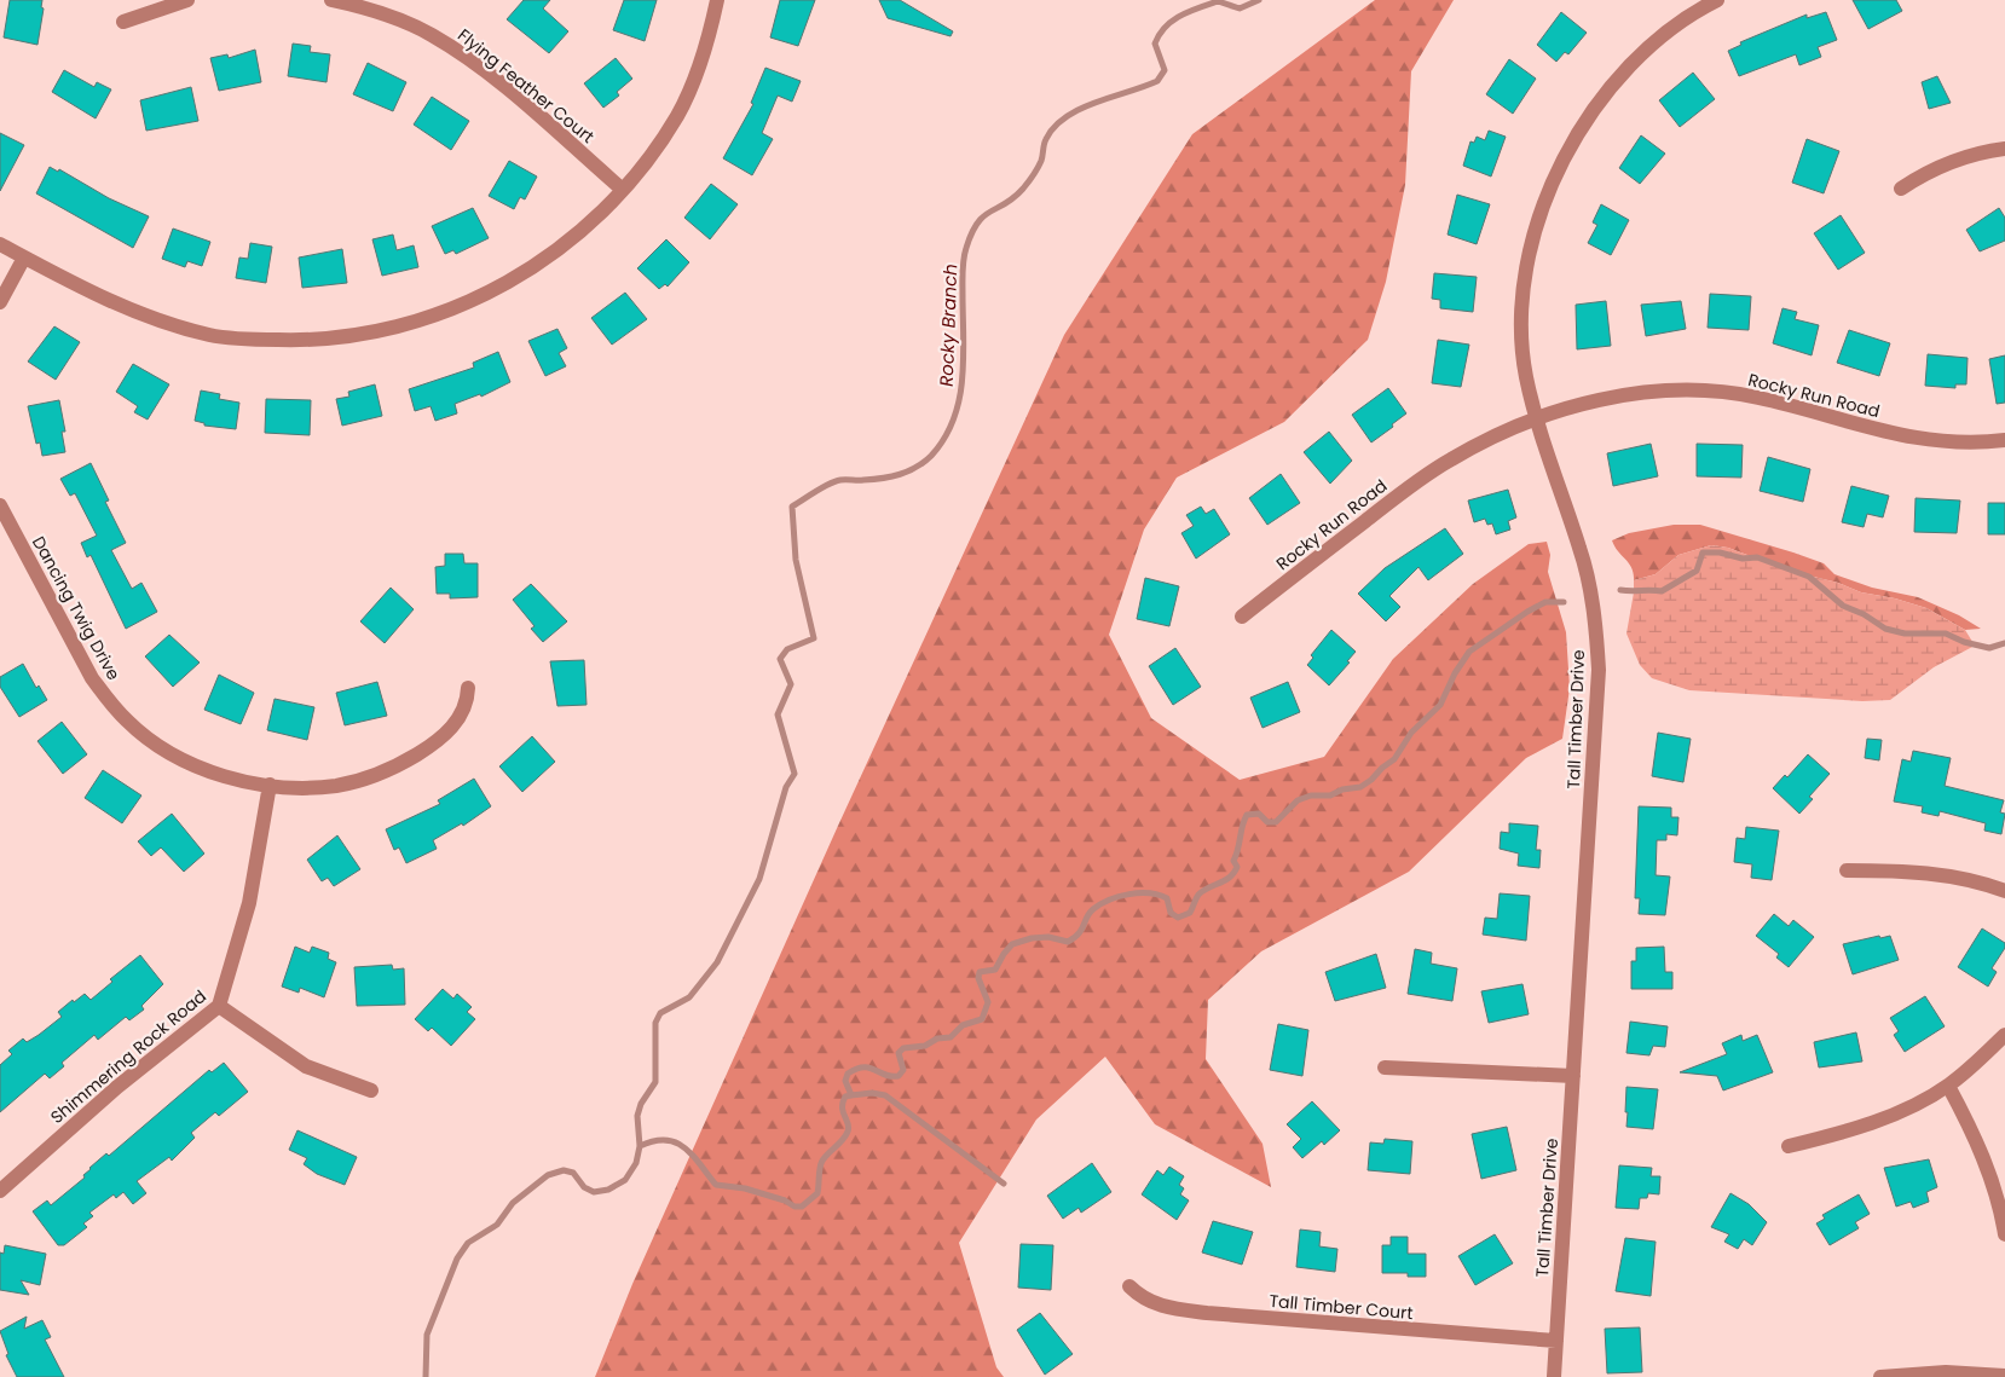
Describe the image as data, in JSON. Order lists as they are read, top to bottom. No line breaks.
{"streets":{"street":["Flying Feather Court","Rocky Run Road","Dancing Twig Drive","Tall Timber Drive","Shimmering Rock Road","Tall Timber Court"]},"crossings":[["Rocky Run Road","Tall Timber Drive"],["Dancing Twig Drive","Shimmering Rock Road"],["Tall Timber Drive","Tall Timber Court"]],"water":["Rocky Branch"]}
